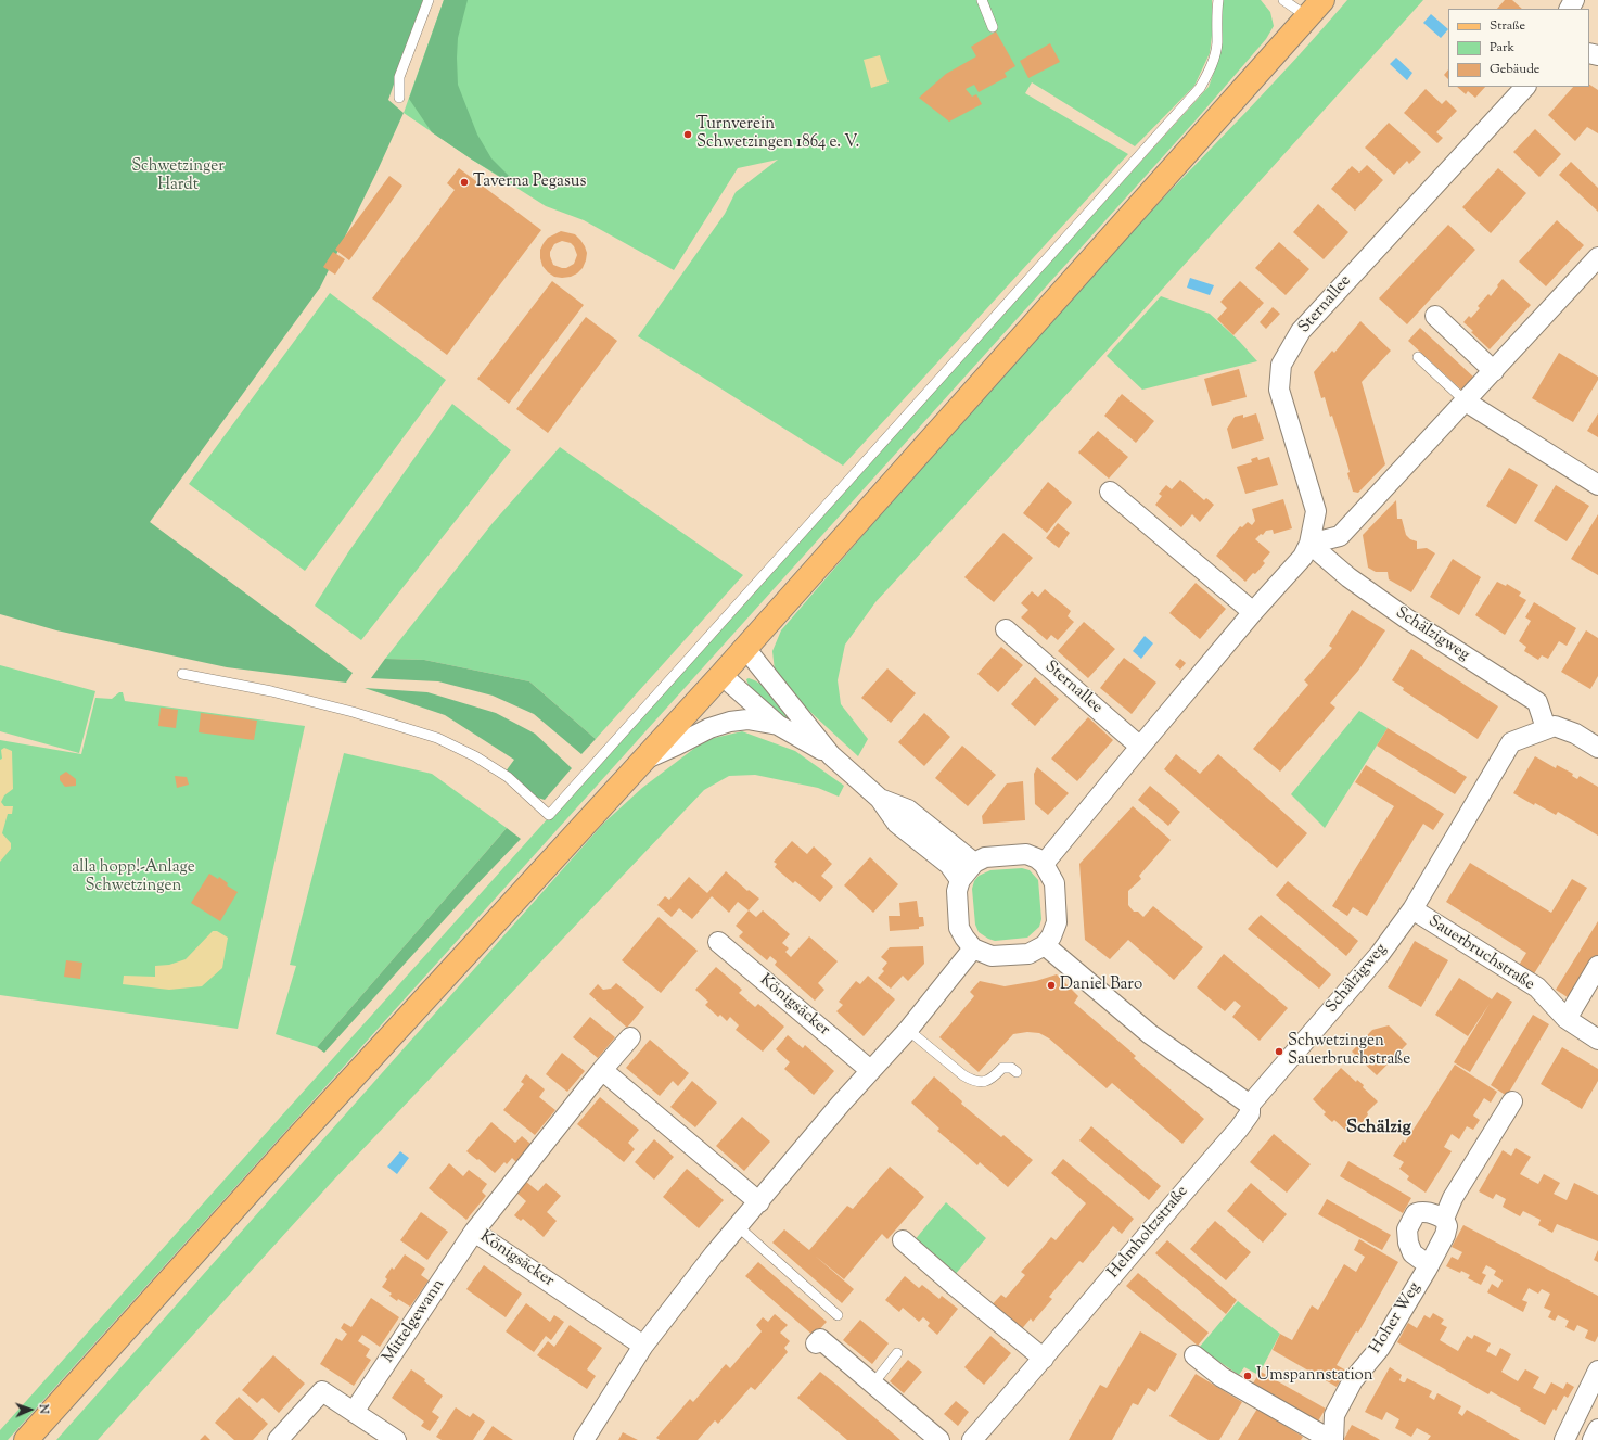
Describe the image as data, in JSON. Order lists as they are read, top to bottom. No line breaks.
{"streets":{"street":["Sternallee","Schälzigweg","Sauerbruchstraße","Königsäcker","Helmholtzstraße","Hoher Weg","Mittelgewann"]},"crossings":[["Sternallee","Schälzigweg"],["Schälzigweg","Sauerbruchstraße"],["Schälzigweg","Helmholtzstraße"],["Königsäcker","Mittelgewann"]],"districts":["Schälzig"],"parks":["Schwetzinger Hardt","alla hopp!-Anlage Schwetzingen"],"places":["Turnverein Schwetzingen 1864 e. V.","Taverna Pegasus","Daniel Baro","Schwetzingen Sauerbruchstraße","Umspannstation"],"legend":["Straße","Park","Gebäude"],"north":"right"}
